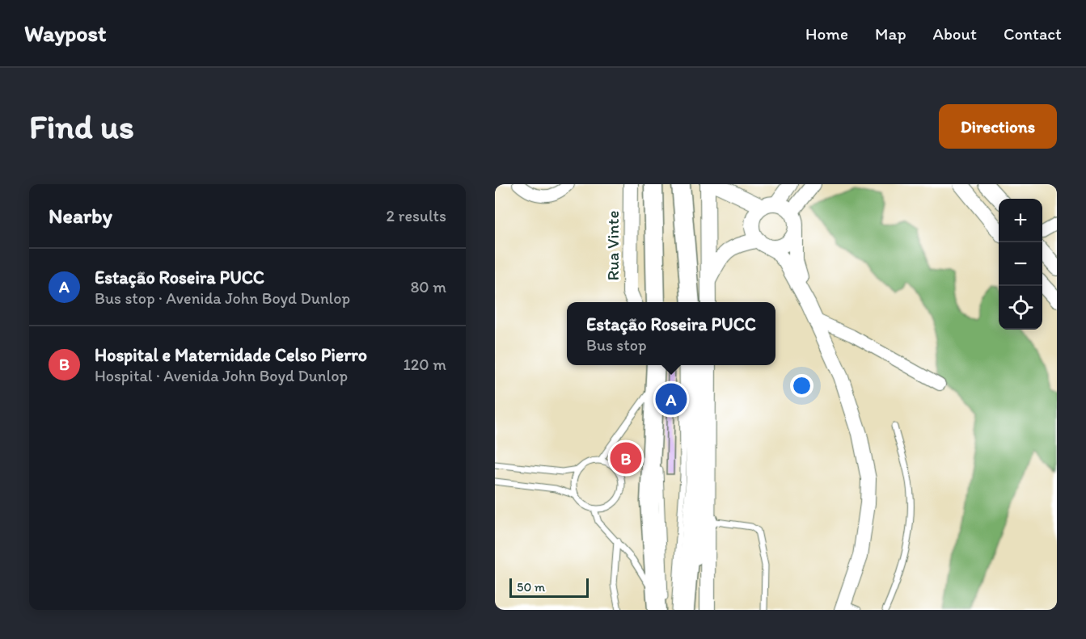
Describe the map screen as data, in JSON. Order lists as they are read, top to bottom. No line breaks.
{"streets":{"street":["Rua Vinte"]},"scale_bar":"50 m","page":{"header":"Waypost","nav":["Home","Map","About","Contact"],"buttons":"Directions","title":"Find us","heading":["Nearby","2 results"],"map_buttons":["+","−"],"list":[{"mark":"A","name":"Estação Roseira PUCC","note":"Bus stop · Avenida John Boyd Dunlop","value":"80 m"},{"mark":"B","name":"Hospital e Maternidade Celso Pierro","note":"Hospital · Avenida John Boyd Dunlop","value":"120 m"}],"popup":["Estação Roseira PUCC","Bus stop"],"pins":["A","B"],"scale":"50 m"}}
